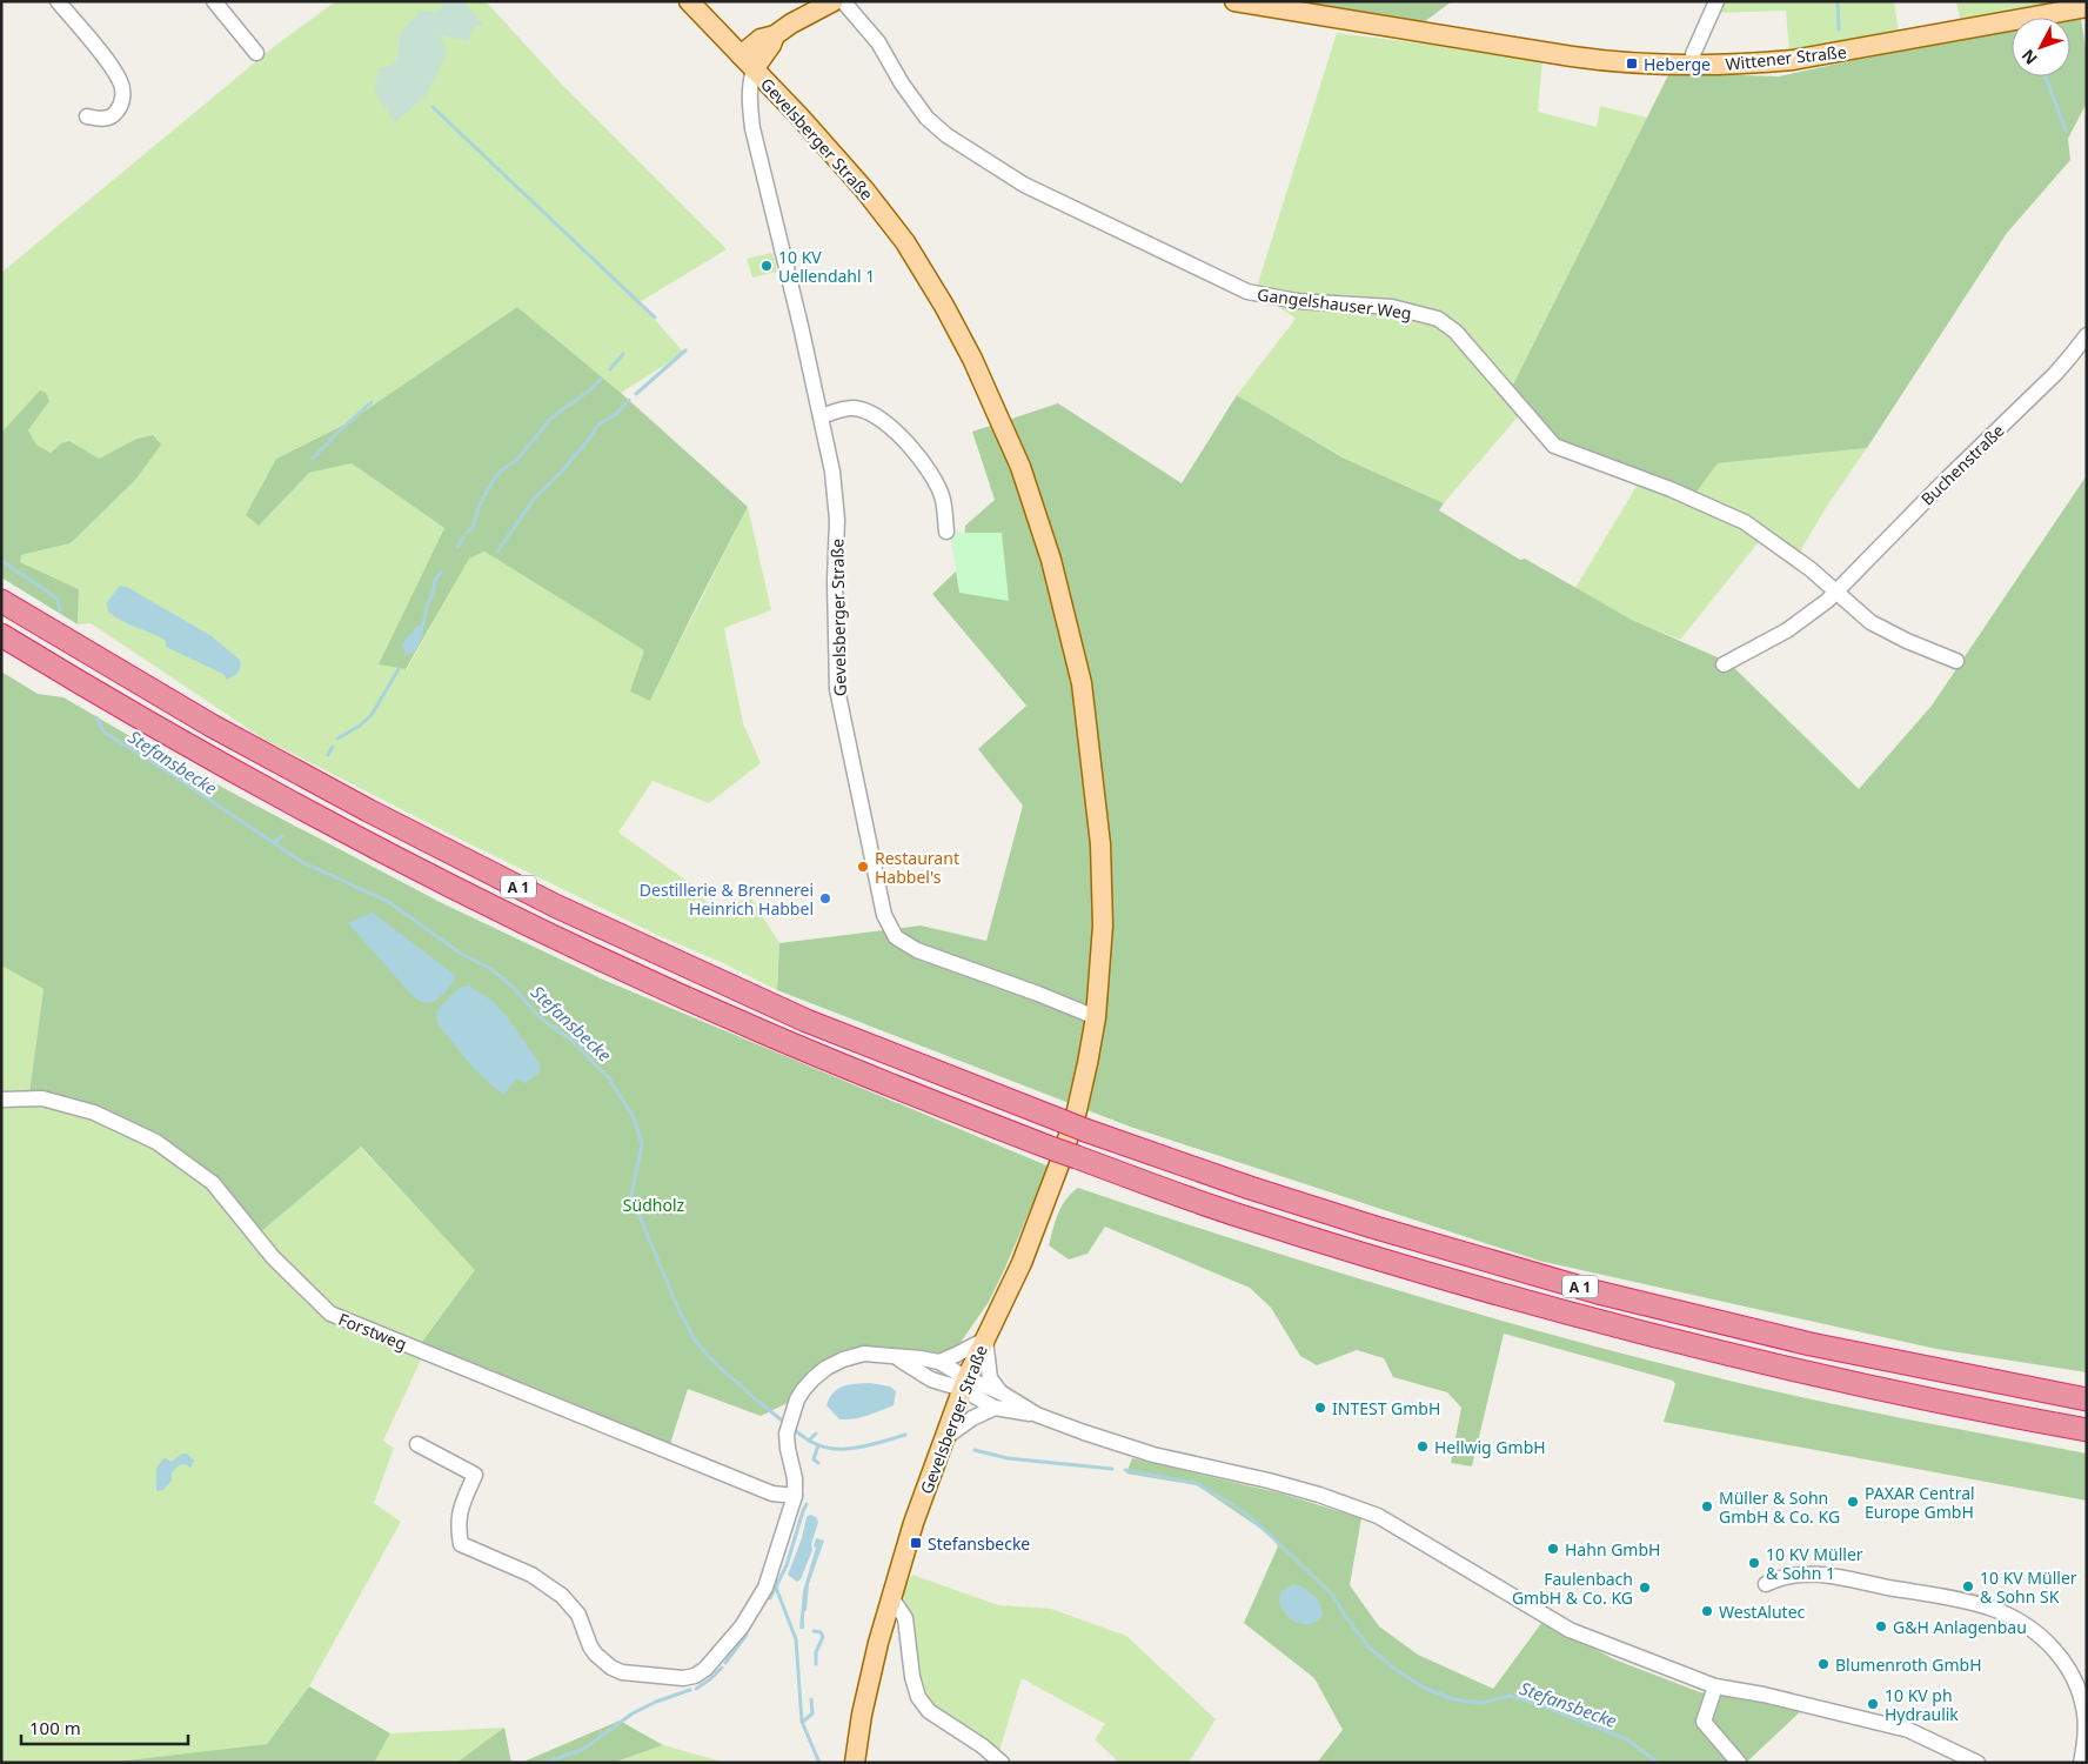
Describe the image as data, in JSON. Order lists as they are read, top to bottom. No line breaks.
{"streets":{"highway":["A 1"],"main road":["Wittener Straße","Gevelsberger Straße"],"street":["Gangelshauser Weg","Buchenstraße","Forstweg"]},"crossings":[["Gangelshauser Weg","Buchenstraße"]],"water":["Stefansbecke"],"parks":["Südholz"],"places":{"transit":["Heberge","Stefansbecke"],"other":["10 KV Uellendahl 1","Restaurant Habbel's","Destillerie & Brennerei Heinrich Habbel","INTEST GmbH","Hellwig GmbH","PAXAR Central Europe GmbH","Müller & Sohn GmbH & Co. KG","Hahn GmbH","10 KV Müller & Sohn 1","10 KV Müller & Sohn SK","Faulenbach GmbH & Co. KG","WestAlutec","G&H Anlagenbau","Blumenroth GmbH","10 KV ph Hydraulik"]},"scale_bar":"100 m","north":"bottom left"}
